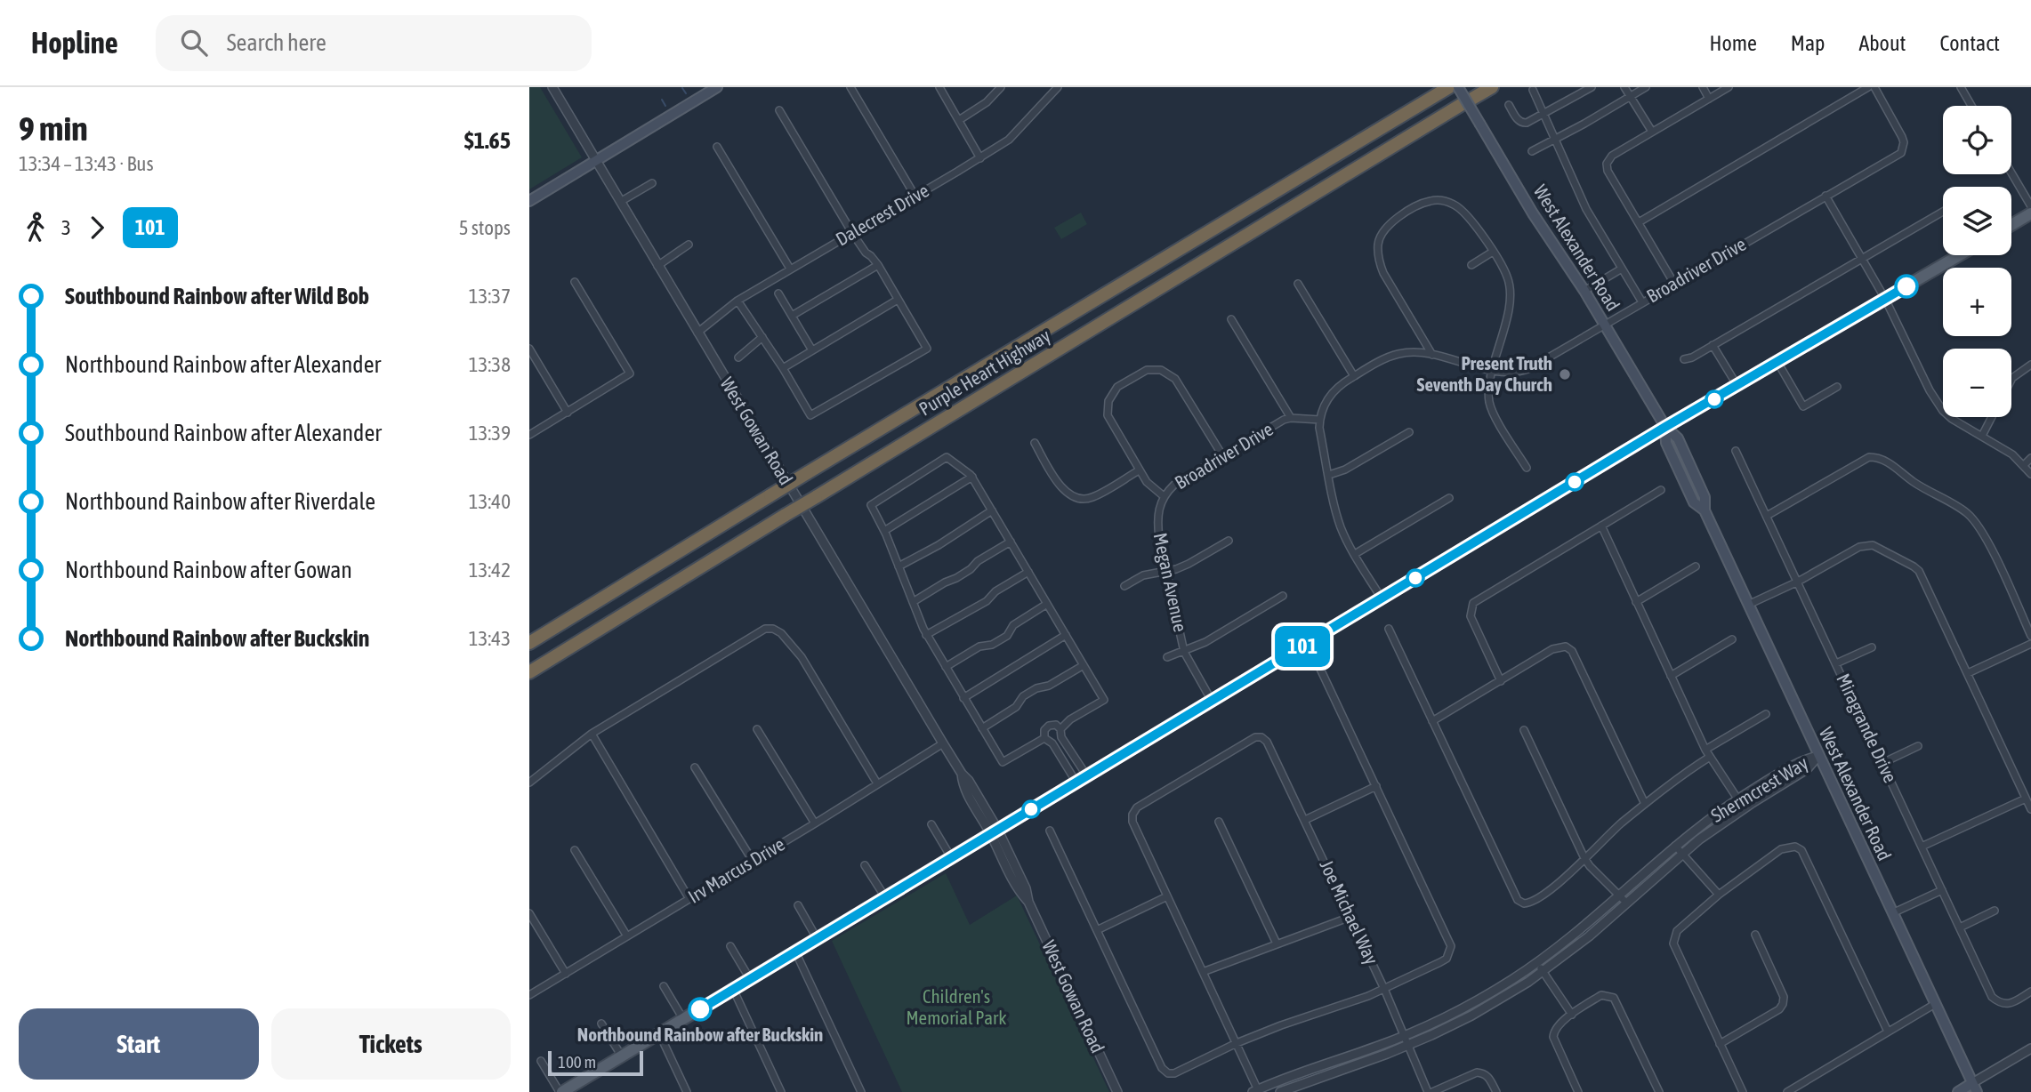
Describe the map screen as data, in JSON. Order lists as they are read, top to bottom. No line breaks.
{"streets":{"highway":["Purple Heart Highway"],"main road":["West Alexander Road"],"street":["Dalecrest Drive","Broadriver Drive","West Gowan Road","Megan Avenue","Miragrande Drive","Shermcrest Way","Irv Marcus Drive","Joe Michael Way"]},"crossings":[["Dalecrest Drive","West Gowan Road"],["West Alexander Road","Broadriver Drive"],["West Alexander Road","Shermcrest Way"],["Broadriver Drive","Megan Avenue"],["West Gowan Road","Irv Marcus Drive"],["Shermcrest Way","Joe Michael Way"]],"parks":["Children's Memorial Park"],"places":["Present Truth Seventh Day Church","Northbound Rainbow after Buckskin"],"lines":["bus line 101"],"scale_bar":"100 m","page":{"header":"Hopline","search":"Search here","nav":["Home","Map","About","Contact"],"heading":["9 min","13:34 – 13:43 · Bus","$1.65"],"on_map":"101","map_buttons":["+","−"],"legs":["3","101","5 stops"],"list":[{"name":"Southbound Rainbow after Wild Bob","value":"13:37"},{"name":"Northbound Rainbow after Alexander","value":"13:38"},{"name":"Southbound Rainbow after Alexander","value":"13:39"},{"name":"Northbound Rainbow after Riverdale","value":"13:40"},{"name":"Northbound Rainbow after Gowan","value":"13:42"},{"name":"Northbound Rainbow after Buckskin","value":"13:43"}],"buttons":["Start","Tickets"],"scale":"100 m"}}
